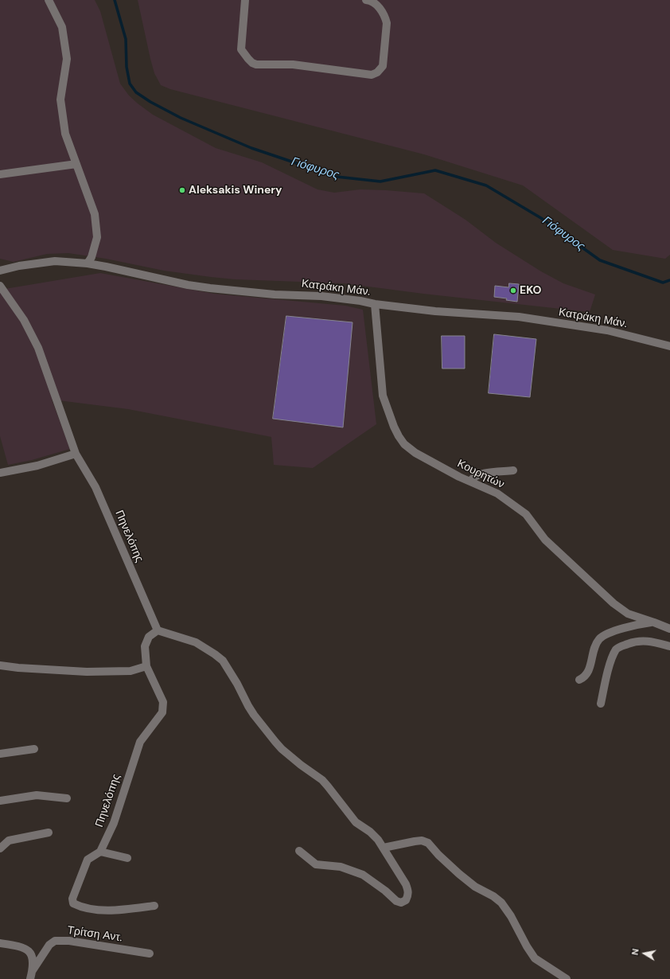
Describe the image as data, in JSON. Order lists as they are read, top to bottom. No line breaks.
{"streets":{"street":["Κατράκη Μάν.","Κουρητών","Πηνελόπης","Τρίτση Αντ."]},"crossings":[["Κατράκη Μάν.","Κουρητών"]],"water":["Γιόφυρος"],"places":["Aleksakis Winery","EKO"],"north":"left"}
